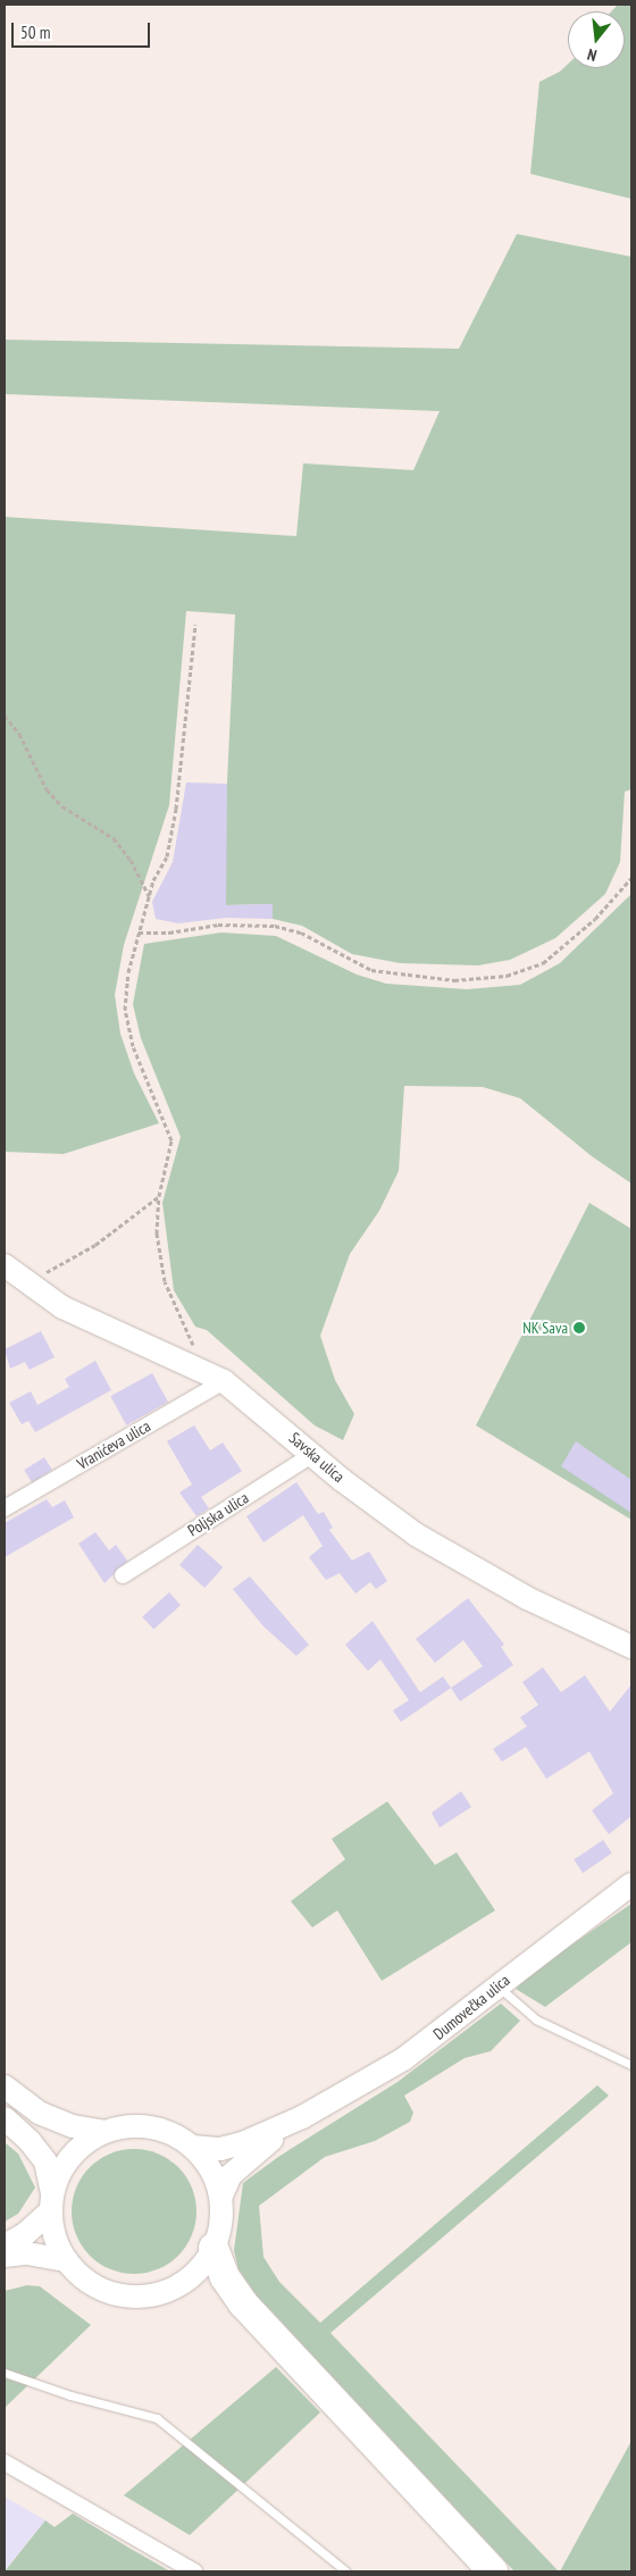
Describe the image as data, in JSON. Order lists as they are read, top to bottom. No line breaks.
{"streets":{"street":["Vranićeva ulica","Savska ulica","Poljska ulica","Dumovečka ulica"]},"crossings":[["Vranićeva ulica","Savska ulica"],["Savska ulica","Poljska ulica"]],"places":["NK Sava"],"scale_bar":"50 m","north":"bottom"}
